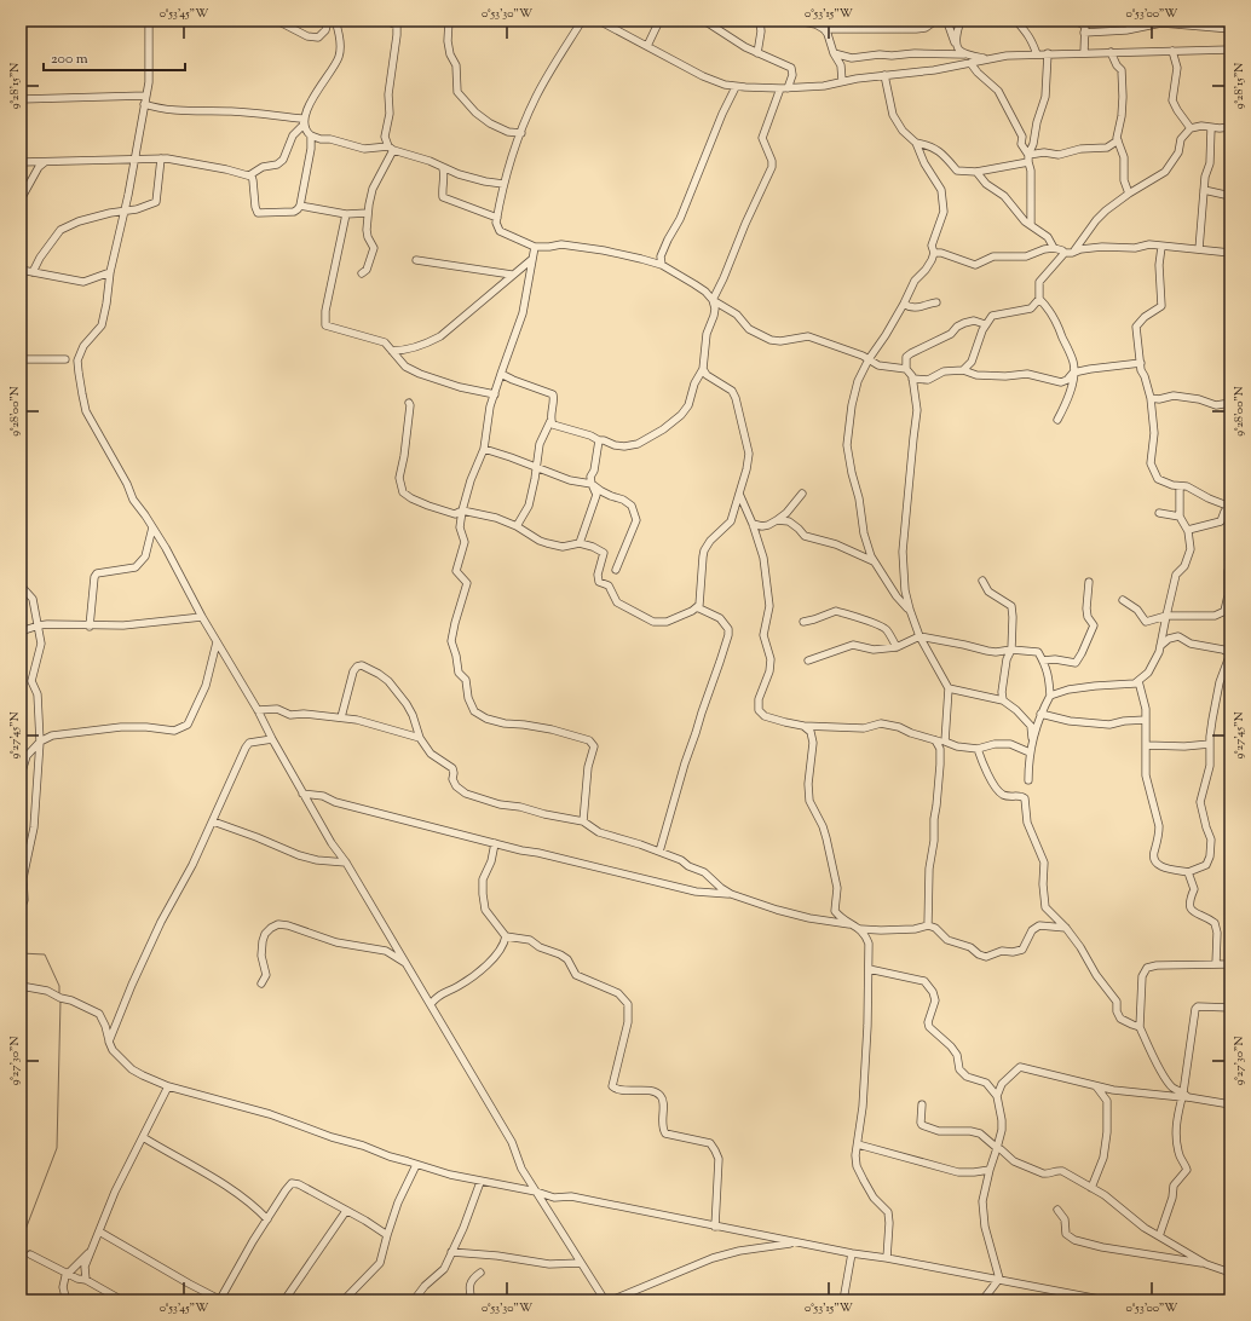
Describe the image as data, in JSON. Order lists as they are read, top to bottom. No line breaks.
{"scale_bar":"200 m","coordinates":["0°53'45\"W","0°53'30\"W","0°53'15\"W","0°53'00\"W","9°28'15\"N","9°28'00\"N","9°27'45\"N","9°27'30\"N"]}
